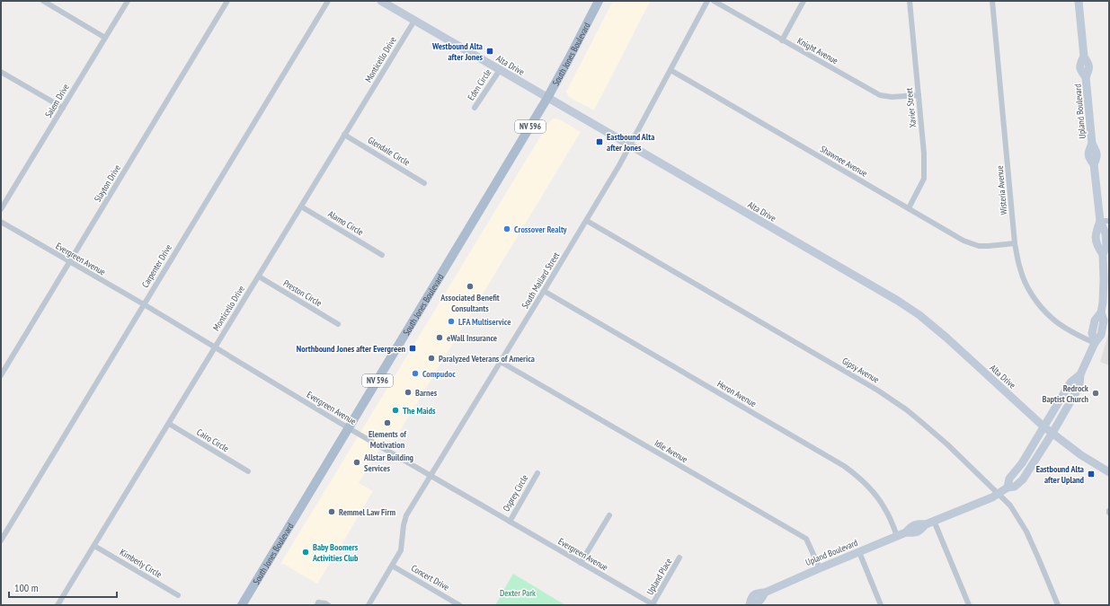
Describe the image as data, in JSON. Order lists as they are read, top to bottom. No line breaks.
{"streets":{"main road":["South Jones Boulevard","NV 596"],"street":["Knight Avenue","Monticello Drive","Alta Drive","Eden Circle","Salem Drive","Xavier Street","Upland Boulevard","Glendale Circle","Shawnee Avenue","Slayton Drive","Wisteria Avenue","Alamo Circle","Evergreen Avenue","Carpenter Drive","South Mallard Street","Preston Circle","Gipsy Avenue","Heron Avenue","Cairo Circle","Idle Avenue","Osprey Circle","Kimberly Circle","Upland Place","Concert Drive"]},"crossings":[["Knight Avenue","Xavier Street"],["South Jones Boulevard","Alta Drive"],["South Jones Boulevard","Evergreen Avenue"],["Monticello Drive","Alta Drive"],["Monticello Drive","Glendale Circle"],["Monticello Drive","Alamo Circle"],["Monticello Drive","Evergreen Avenue"],["Monticello Drive","Preston Circle"],["Monticello Drive","Cairo Circle"],["Monticello Drive","Kimberly Circle"],["Alta Drive","Eden Circle"],["Alta Drive","Upland Boulevard"],["Alta Drive","South Mallard Street"],["Xavier Street","Shawnee Avenue"],["Upland Boulevard","Wisteria Avenue"],["Upland Boulevard","Gipsy Avenue"],["Upland Boulevard","Heron Avenue"],["Upland Boulevard","Idle Avenue"],["Shawnee Avenue","Wisteria Avenue"],["Shawnee Avenue","South Mallard Street"],["Slayton Drive","Evergreen Avenue"],["Evergreen Avenue","Carpenter Drive"],["Evergreen Avenue","South Mallard Street"],["Evergreen Avenue","Osprey Circle"],["Evergreen Avenue","Upland Place"],["South Mallard Street","Gipsy Avenue"],["South Mallard Street","Heron Avenue"],["South Mallard Street","Idle Avenue"],["South Mallard Street","Concert Drive"]],"parks":["Dexter Park"],"places":{"transit":["Westbound Alta after Jones","Eastbound Alta after Jones","Northbound Jones after Evergreen","Eastbound Alta after Upland"],"other":["Crossover Realty","Associated Benefit Consultants","LFA Multiservice","eWall Insurance","Paralyzed Veterans of America","Compudoc","Barnes","Redrock Baptist Church","The Maids","Elements of Motivation","Allstar Building Services","Remmel Law Firm","Baby Boomers Activities Club"]},"scale_bar":"100 m"}
